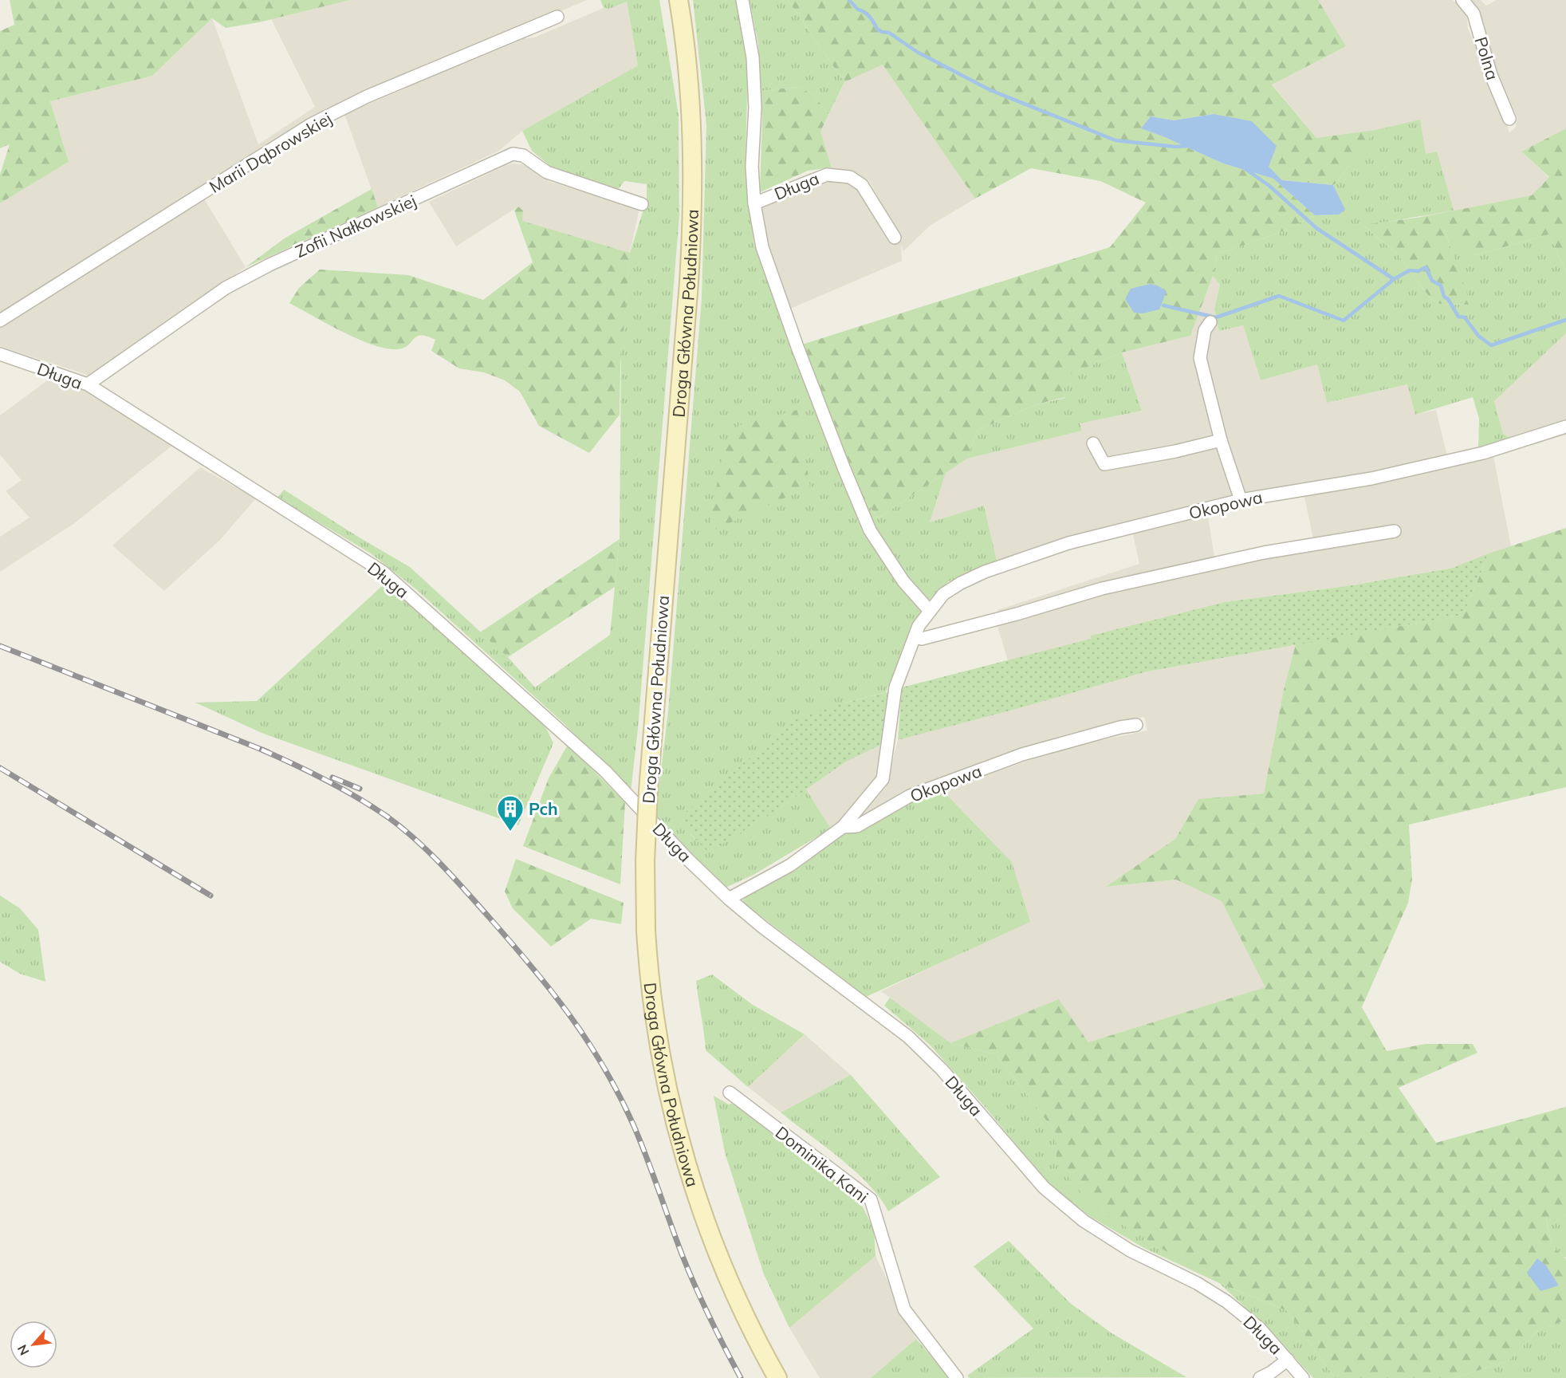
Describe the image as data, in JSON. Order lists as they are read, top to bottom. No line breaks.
{"streets":{"main road":["Droga Główna Południowa"],"street":["Polna","Marii Dąbrowskiej","Długa","Zofii Nałkowskiej","Okopowa","Dominika Kani"]},"crossings":[["Długa","Zofii Nałkowskiej"],["Długa","Okopowa"]],"places":{"building":["Pch"]},"north":"bottom left"}
